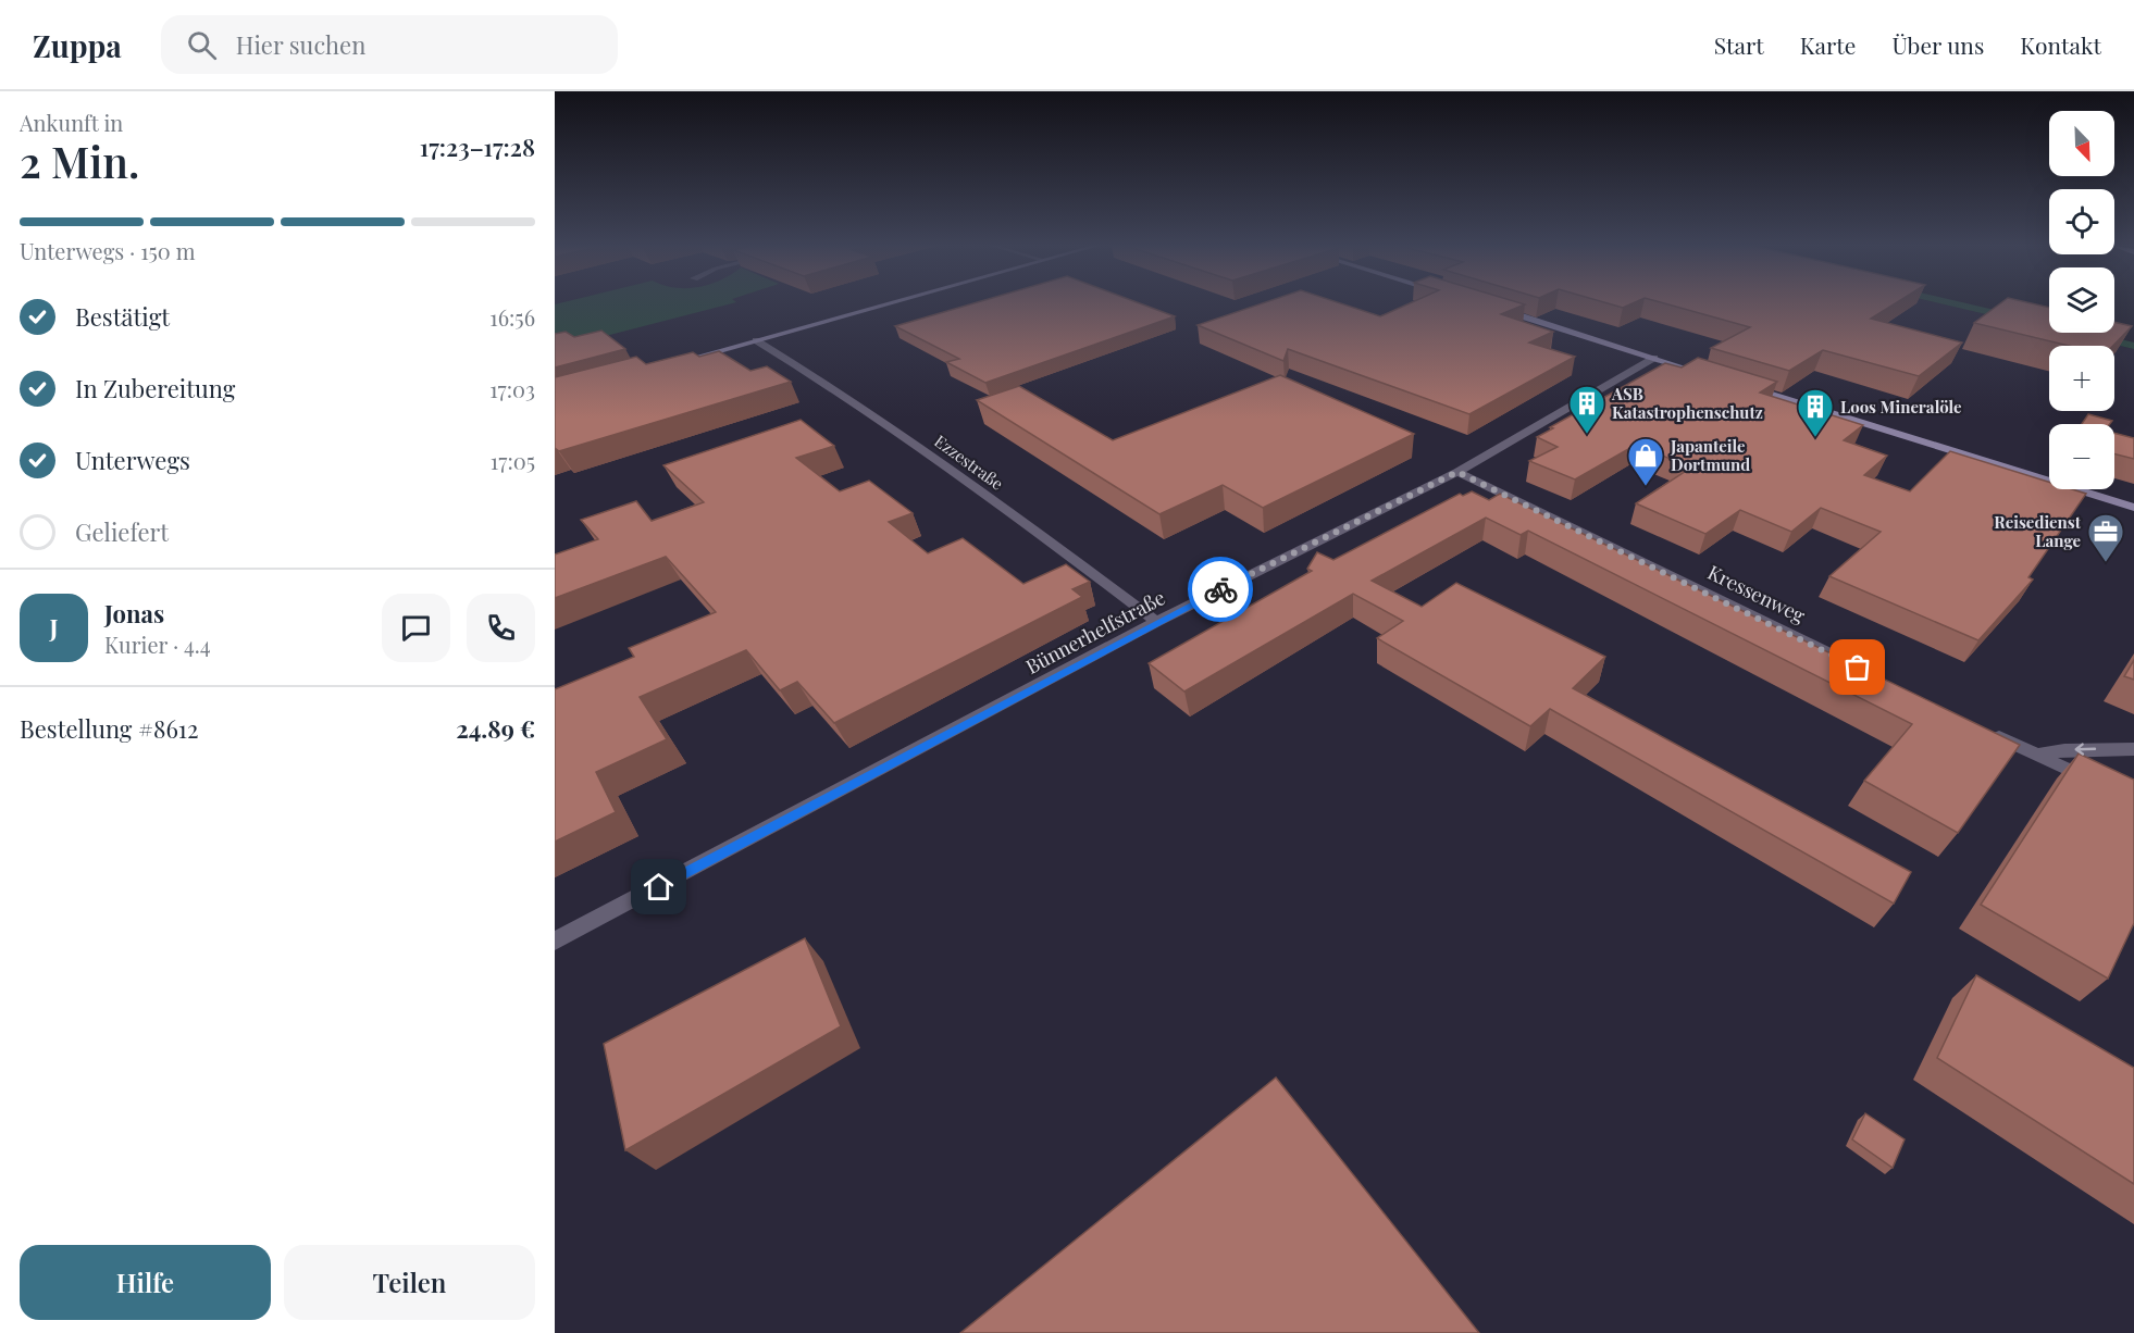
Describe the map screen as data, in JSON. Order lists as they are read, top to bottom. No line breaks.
{"streets":{"street":["Ezzestraße","Kressenweg","Bünnerhelfstraße"]},"crossings":[["Ezzestraße","Bünnerhelfstraße"],["Kressenweg","Bünnerhelfstraße"]],"places":{"building":["ASB Katastrophenschutz","Loos Mineralöle"],"shop":["Japanteile Dortmund"],"office":["Reisedienst Lange"]},"north":"bottom right","page":{"header":"Zuppa","search":"Hier suchen","nav":["Start","Karte","Über uns","Kontakt"],"heading":["2 Min.","Ankunft in","17:23–17:28"],"panel":["Jonas","Kurier · 4.4","Bestellung #8612","24.89 €"],"map_buttons":["+","−"],"bar":"Unterwegs · 150 m","list":[["Bestätigt","16:56"],["In Zubereitung","17:03"],["Unterwegs","17:05"],"Geliefert"],"round":"J","buttons":["Hilfe","Teilen"]}}
